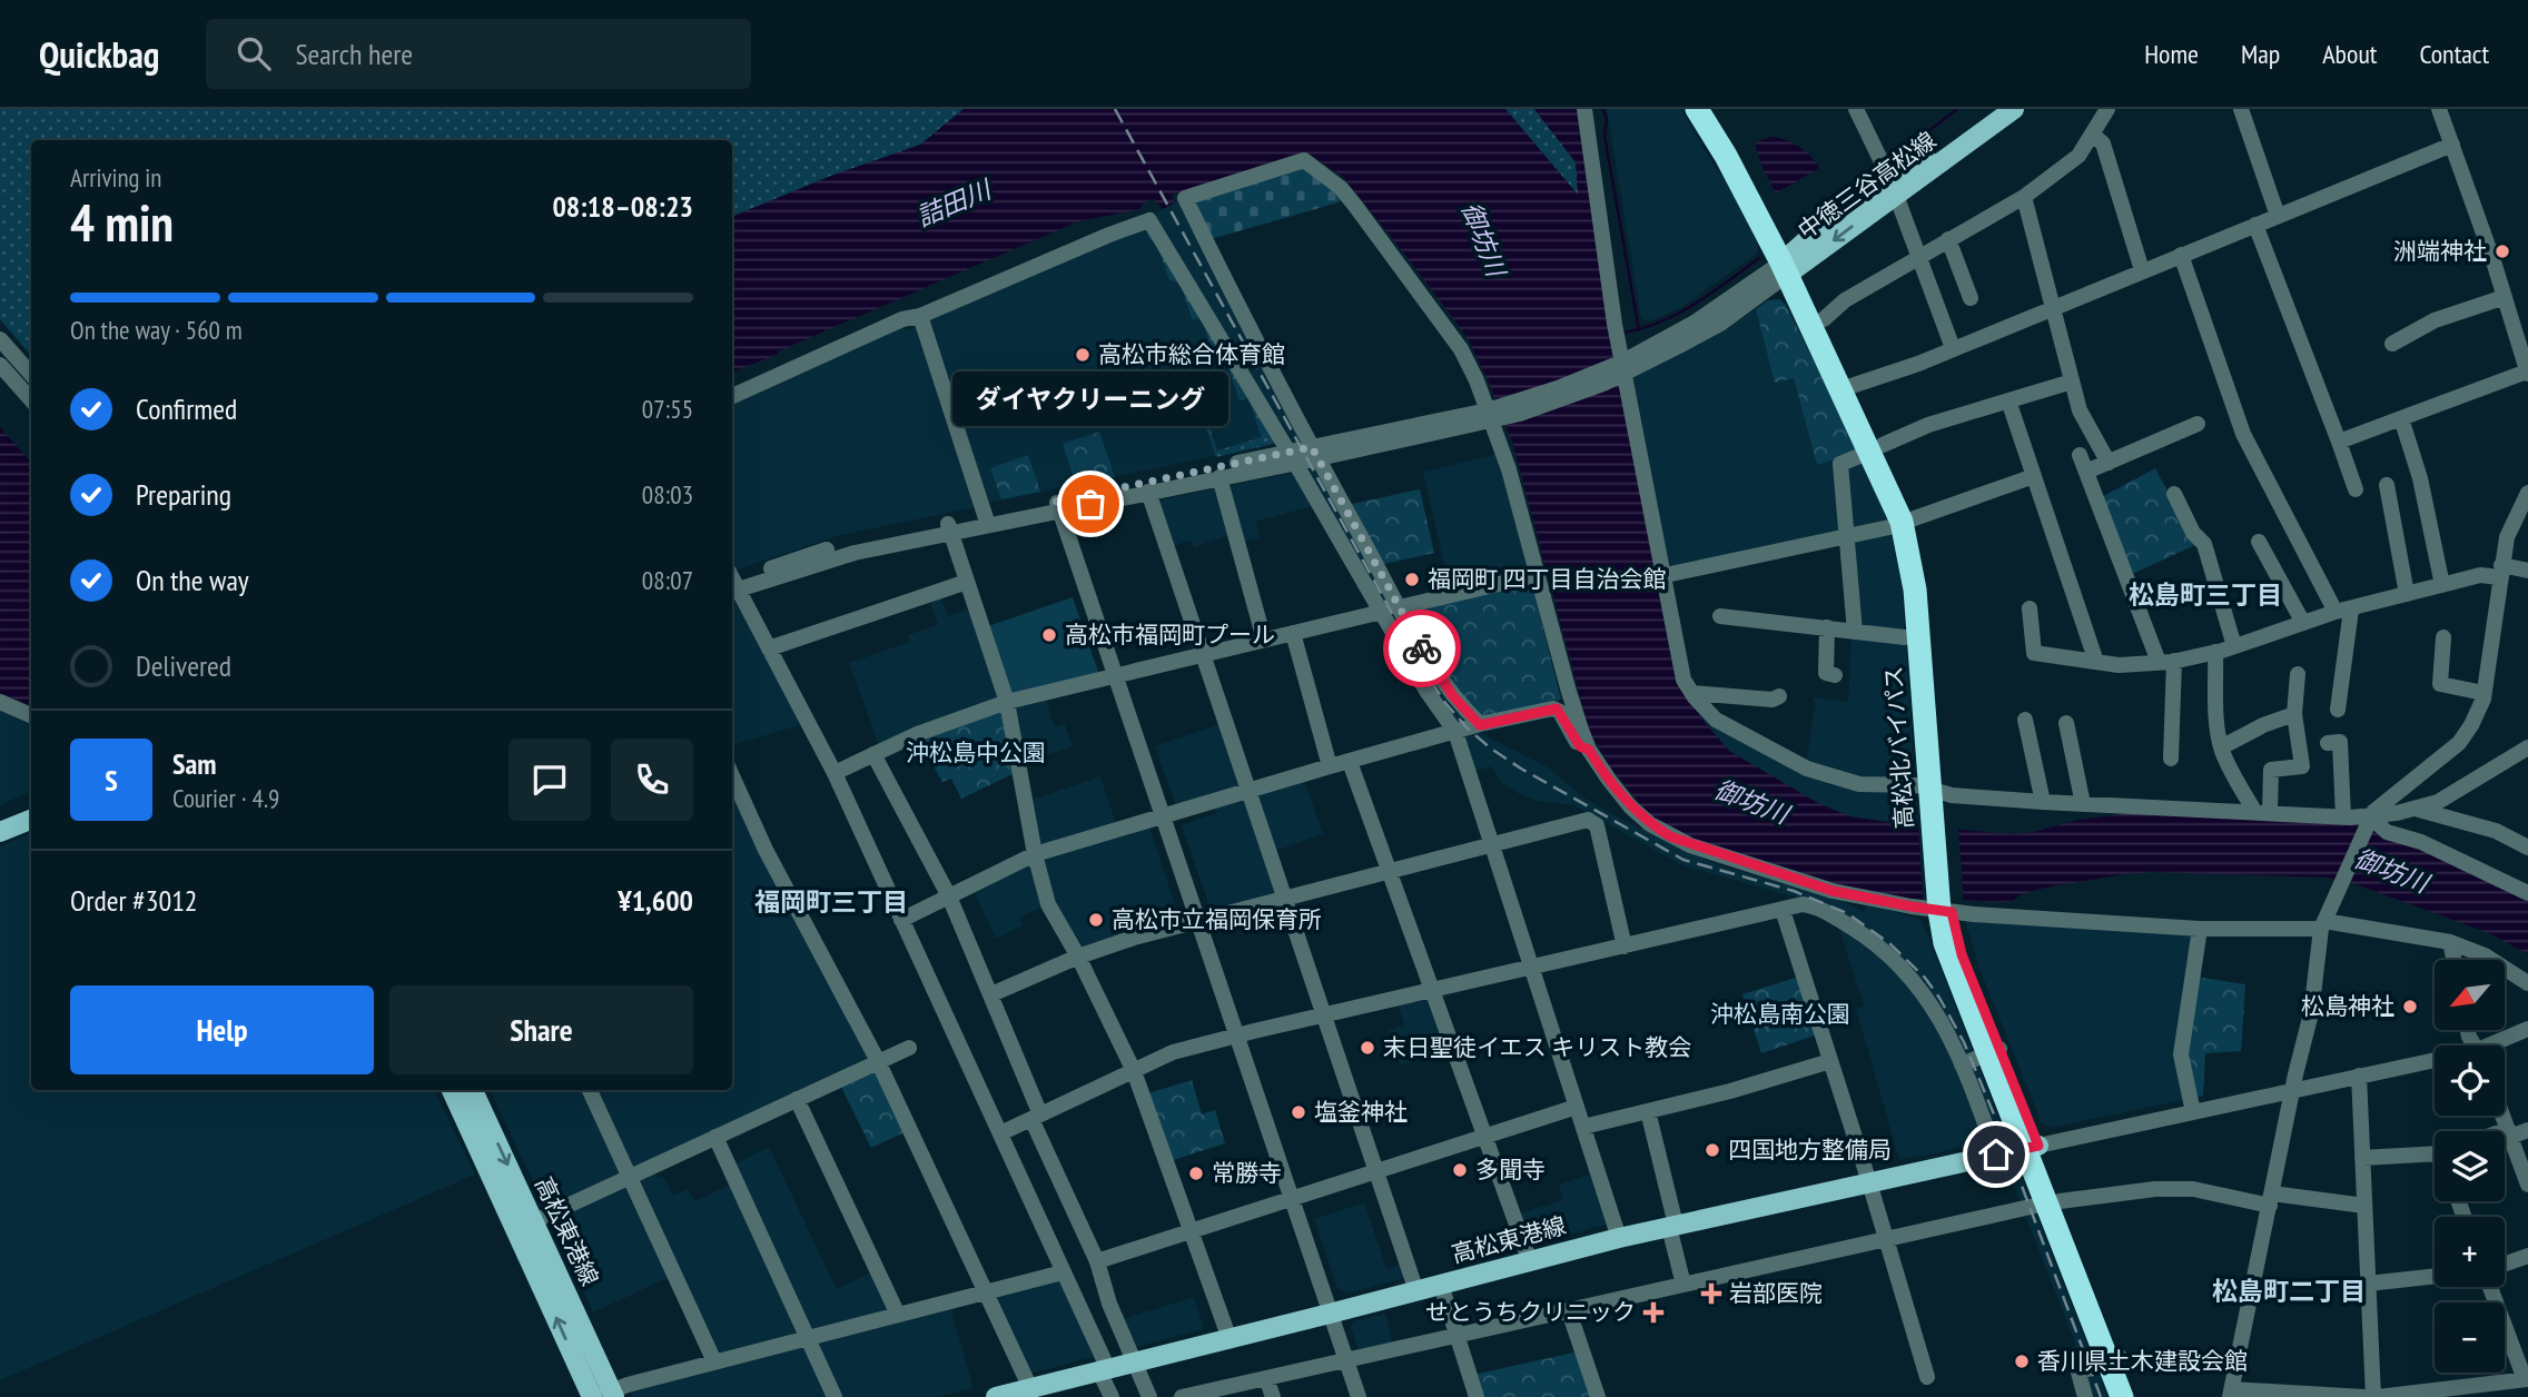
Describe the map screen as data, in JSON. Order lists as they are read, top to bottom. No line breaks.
{"streets":{"highway":["高松北バイパス"],"main road":["中徳三谷高松線","高松東港線"]},"crossings":[["中徳三谷高松線","高松北バイパス"],["高松北バイパス","高松東港線"]],"districts":["松島町三丁目","福岡町三丁目","松島町二丁目"],"water":["詰田川","御坊川"],"parks":["沖松島中公園","沖松島南公園"],"places":{"other":["洲端神社","高松市総合体育館","ダイヤクリーニング","福岡町 四丁目自治会館","高松市福岡町プール","高松市立福岡保育所","松島神社","末日聖徒イエス キリスト教会","塩釜神社","四国地方整備局","多聞寺","常勝寺","香川県土木建設会館"],"health":["岩部医院","せとうちクリニック"]},"north":"bottom left","page":{"header":"Quickbag","search":"Search here","nav":["Home","Map","About","Contact"],"heading":["4 min","Arriving in","08:18–08:23"],"panel":["Sam","Courier · 4.9","Order #3012","¥1,600"],"bar":"On the way · 560 m","list":[["Confirmed","07:55"],["Preparing","08:03"],["On the way","08:07"],"Delivered"],"bubble":"ダイヤクリーニング","round":"S","map_buttons":["+","−"],"buttons":["Help","Share"]}}
